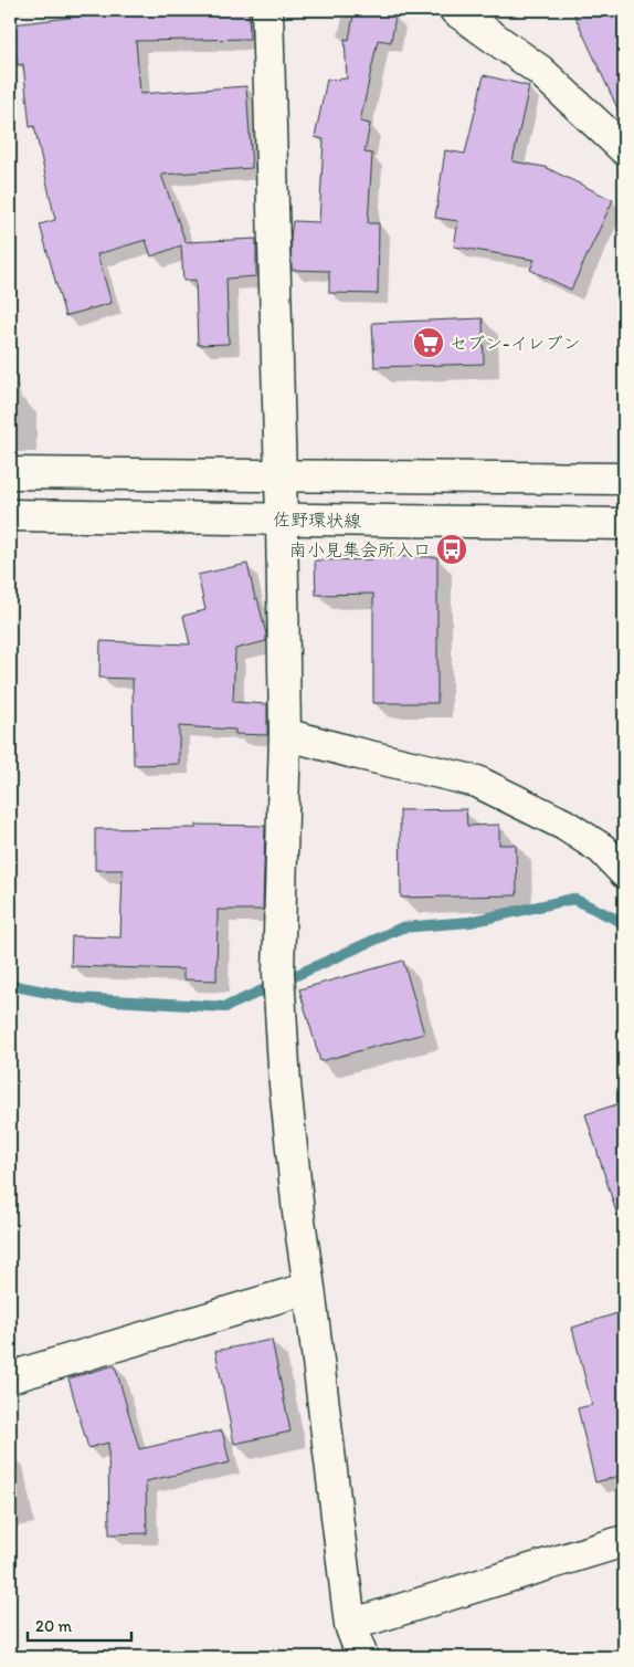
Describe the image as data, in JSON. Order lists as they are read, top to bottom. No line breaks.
{"streets":{"street":["佐野環状線"]},"places":{"supermarket":["セブン-イレブン"],"bus stop":["南小見集会所入口"]},"scale_bar":"20 m"}
